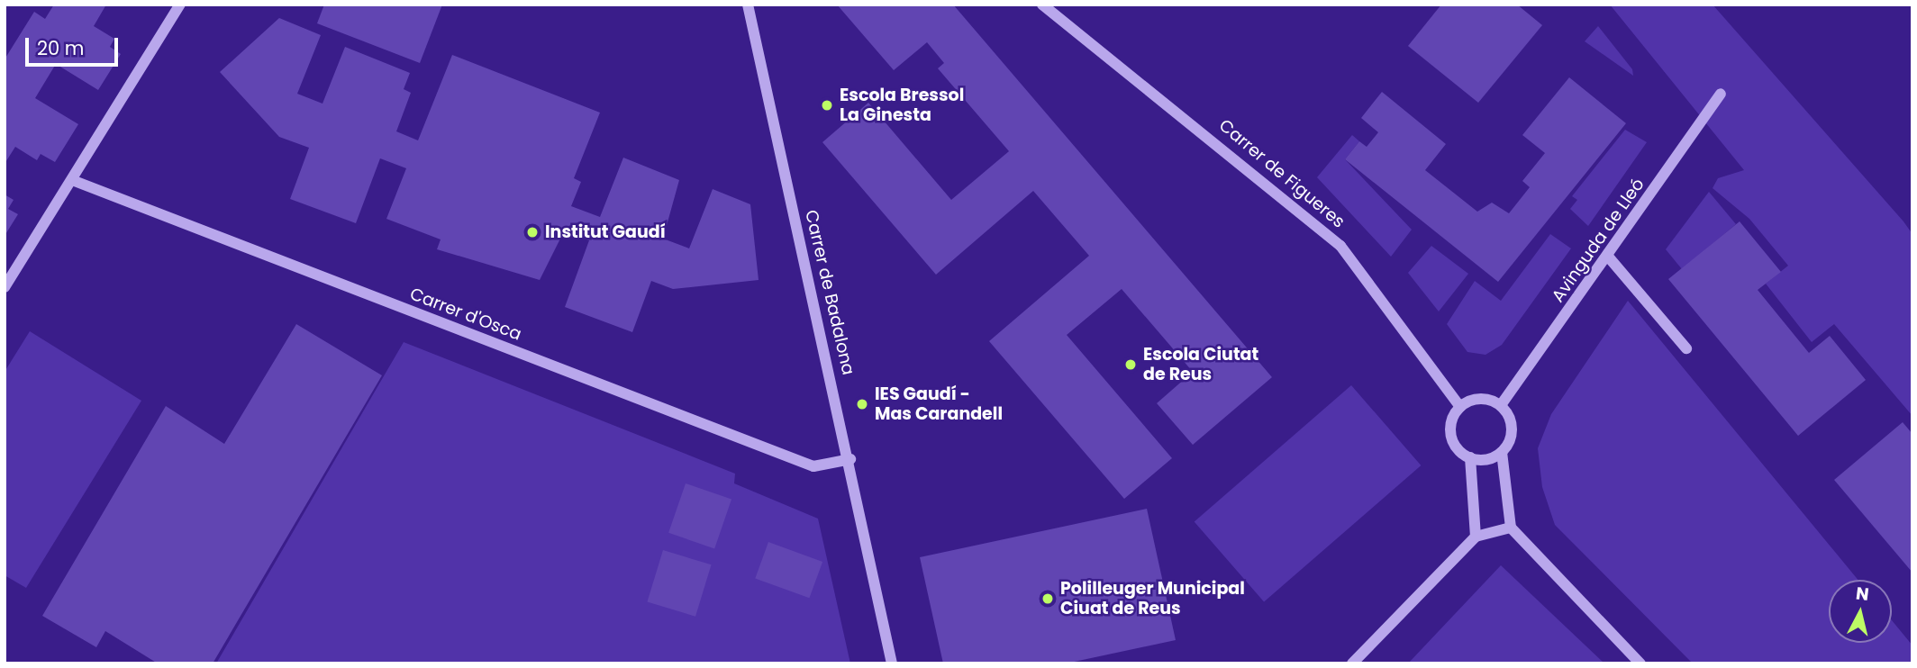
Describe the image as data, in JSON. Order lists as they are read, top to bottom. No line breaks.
{"streets":{"street":["Carrer de Figueres","Avinguda de Lleó","Carrer de Badalona","Carrer d'Osca"]},"crossings":[["Carrer de Figueres","Avinguda de Lleó"],["Carrer de Badalona","Carrer d'Osca"]],"places":["Escola Bressol La Ginesta","Institut Gaudí","Escola Ciutat de Reus","IES Gaudí - Mas Carandell","Polilleuger Municipal Ciuat de Reus"],"scale_bar":"20 m","north":"top"}
